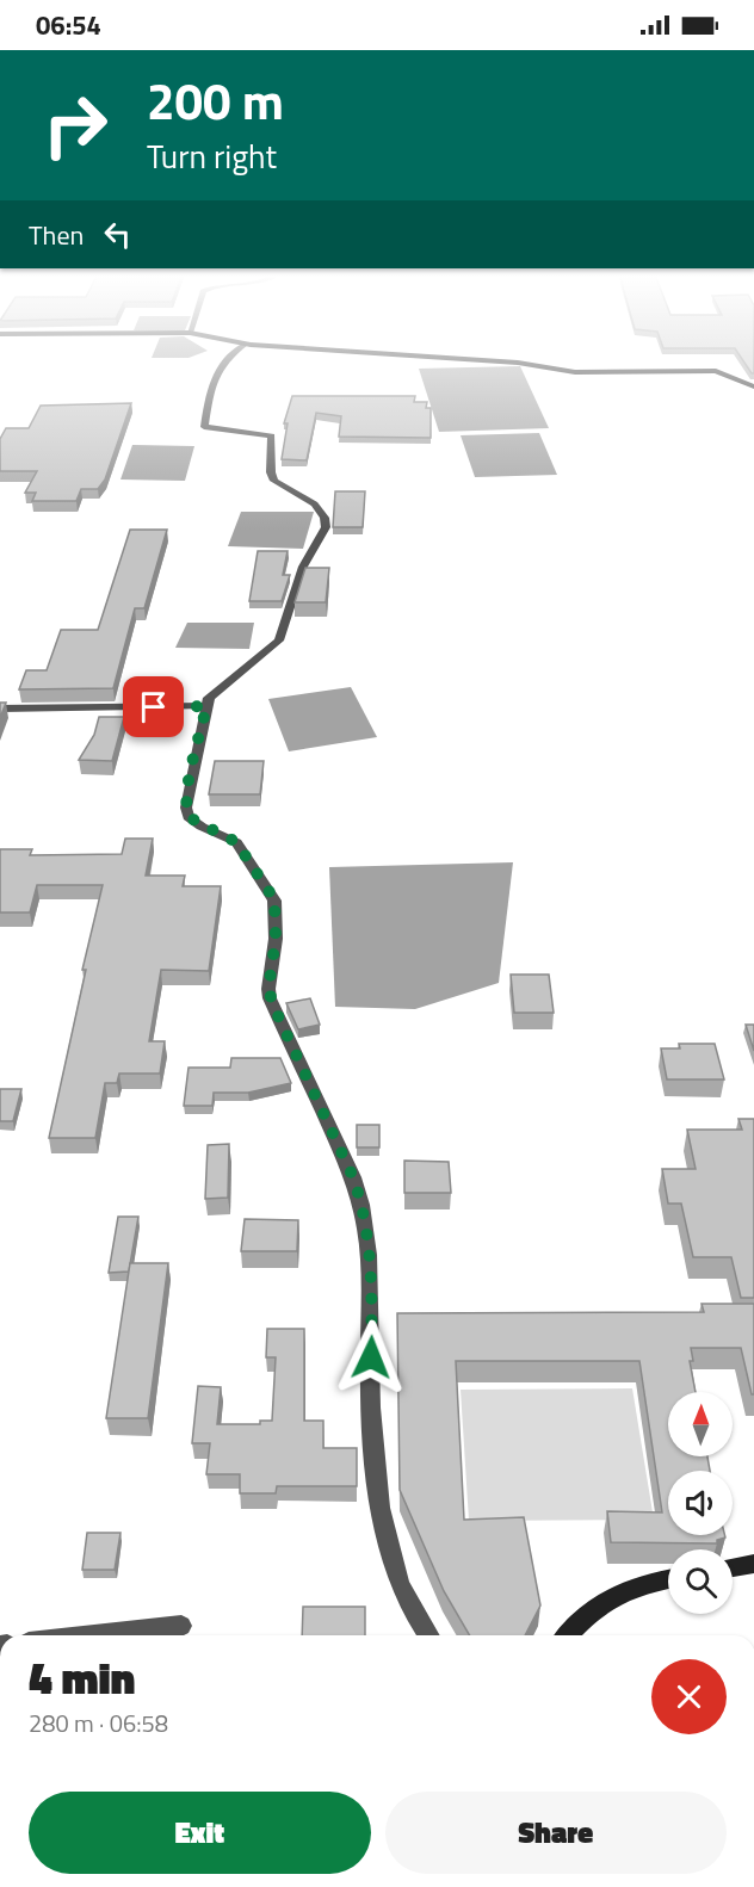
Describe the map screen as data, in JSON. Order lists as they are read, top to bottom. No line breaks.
{"north":"top","page":{"status":"06:54","turn":["200 m","Turn right"],"then":"Then","heading":["4 min","280 m · 06:58"],"buttons":["Exit","Share"]}}
